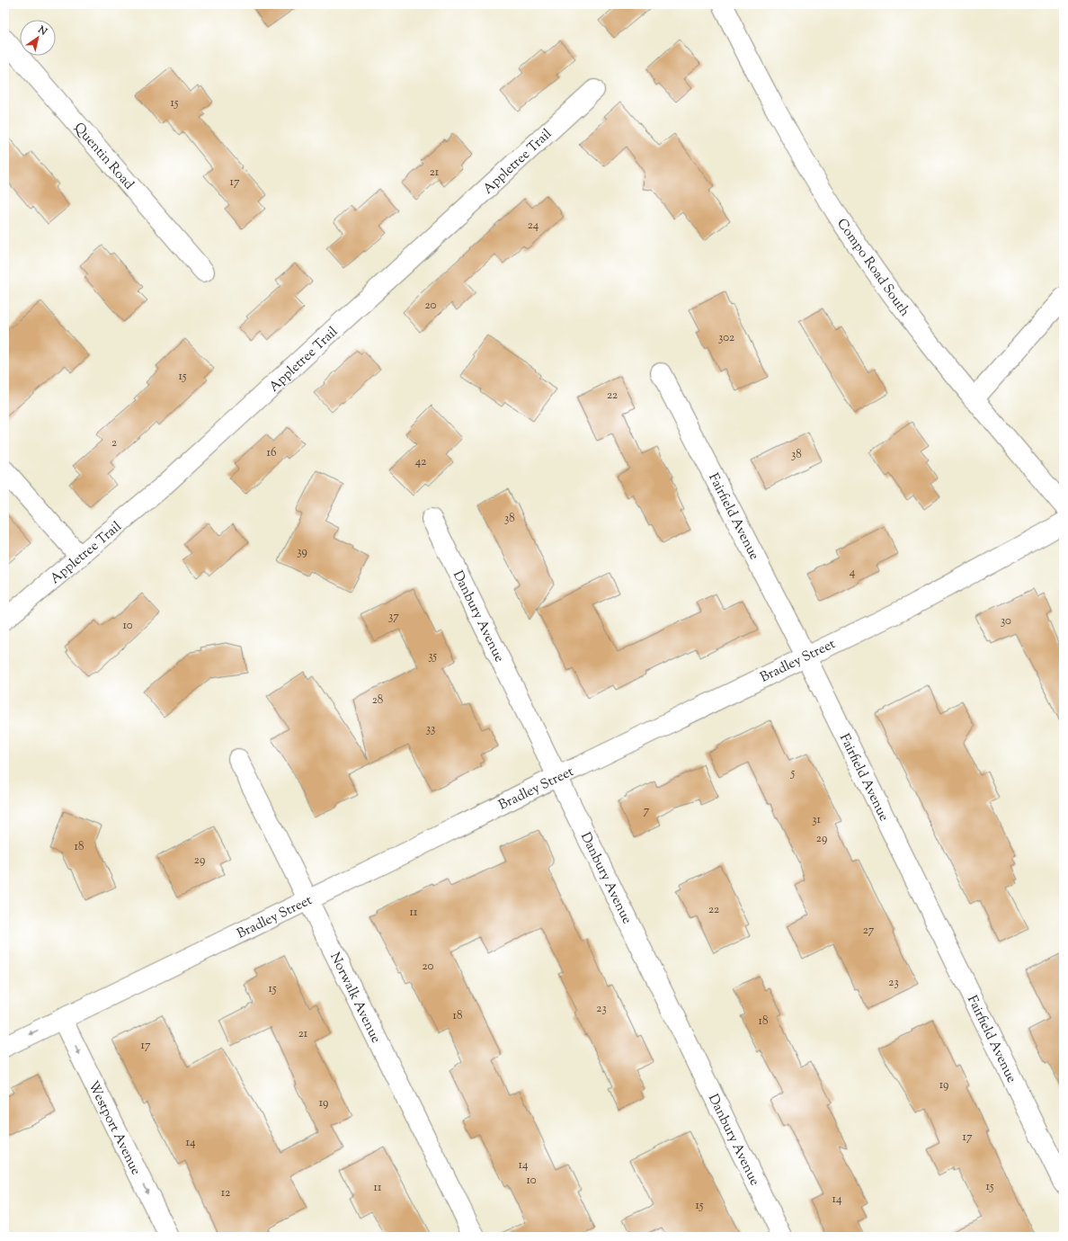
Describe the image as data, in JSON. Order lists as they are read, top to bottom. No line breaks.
{"streets":{"street":["Quentin Road","Appletree Trail","Compo Road South","Fairfield Avenue","Danbury Avenue","Bradley Street","Norwalk Avenue","Westport Avenue"]},"crossings":[["Fairfield Avenue","Bradley Street"],["Danbury Avenue","Bradley Street"],["Bradley Street","Norwalk Avenue"],["Bradley Street","Westport Avenue"]],"one_way":["Westport Avenue"],"house_numbers":["15","21","17","24","20","302","15","22","2","16","38","42","38","39","4","37","30","10","35","28","33","5","7","31","29","18","29","22","11","27","20","23","15","23","18","18","21","17","19","19","17","14","14","10","15","11","12","14","15"],"north":"top right"}
